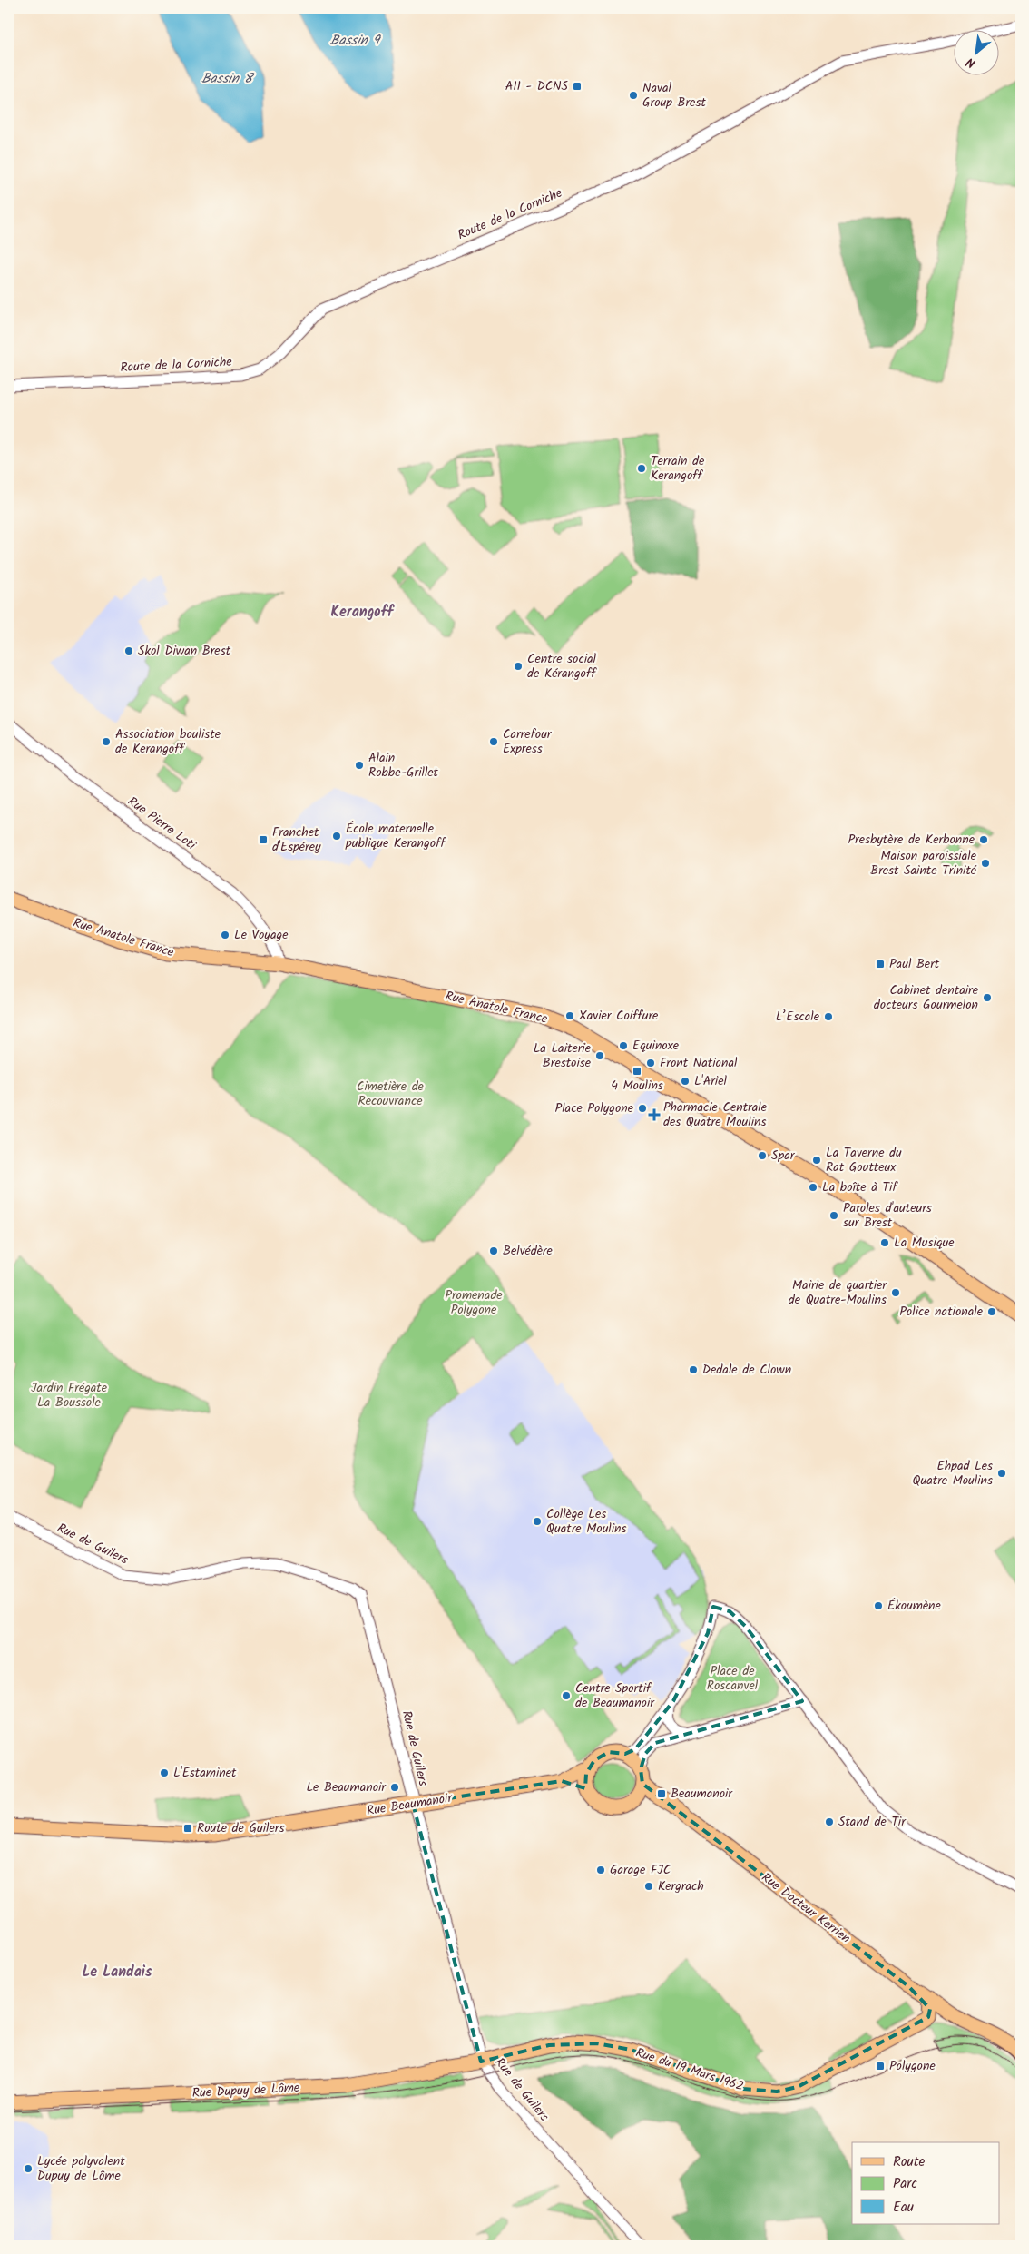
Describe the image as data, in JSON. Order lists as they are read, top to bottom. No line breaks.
{"streets":{"main road":["Rue Anatole France","Rue Beaumanoir","Rue Docteur Kerrien","Rue du 19 Mars 1962","Rue Dupuy de Lôme"],"street":["Route de la Corniche","Rue Pierre Loti","Rue de Guilers"]},"crossings":[["Rue Pierre Loti","Rue Anatole France"],["Rue de Guilers","Rue Beaumanoir"],["Rue de Guilers","Rue du 19 Mars 1962"],["Rue de Guilers","Rue Dupuy de Lôme"],["Rue Beaumanoir","Rue Docteur Kerrien"],["Rue Docteur Kerrien","Rue du 19 Mars 1962"],["Rue du 19 Mars 1962","Rue Dupuy de Lôme"]],"districts":["Kerangoff","Le Landais"],"water":["Bassin 9","Bassin 8"],"parks":["Cimetière de Recouvrance","Promenade Polygone","Jardin Frégate La Boussole","Place de Roscanvel"],"places":{"transit":["A11 - DCNS","Franchet d'Espérey","Paul Bert","4 Moulins","Beaumanoir","Route de Guilers","Polygone"],"other":["Naval Group Brest","Terrain de Kerangoff","Skol Diwan Brest","Centre social de Kérangoff","Association bouliste de Kerangoff","Carrefour Express","Alain Robbe-Grillet","École maternelle publique Kerangoff","Presbytère de Kerbonne","Maison paroissiale Brest Sainte Trinité","Le Voyage","Cabinet dentaire docteurs Gourmelon","Xavier Coiffure","L’Escale","Equinoxe","La Laiterie Brestoise","Front National","L'Ariel","Place Polygone","Spar","La Taverne du Rat Goutteux","La boîte à Tif","Paroles d'auteurs sur Brest","La Musique","Belvédère","Mairie de quartier de Quatre-Moulins","Police nationale","Dedale de Clown","Ehpad Les Quatre Moulins","Collège Les Quatre Moulins","Ékoumène","Centre Sportif de Beaumanoir","L'Estaminet","Le Beaumanoir","Stand de Tir","Garage FJC","Kergrach","Lycée polyvalent Dupuy de Lôme"],"health":["Pharmacie Centrale des Quatre Moulins"]},"legend":["Route","Parc","Eau"],"north":"bottom left"}
